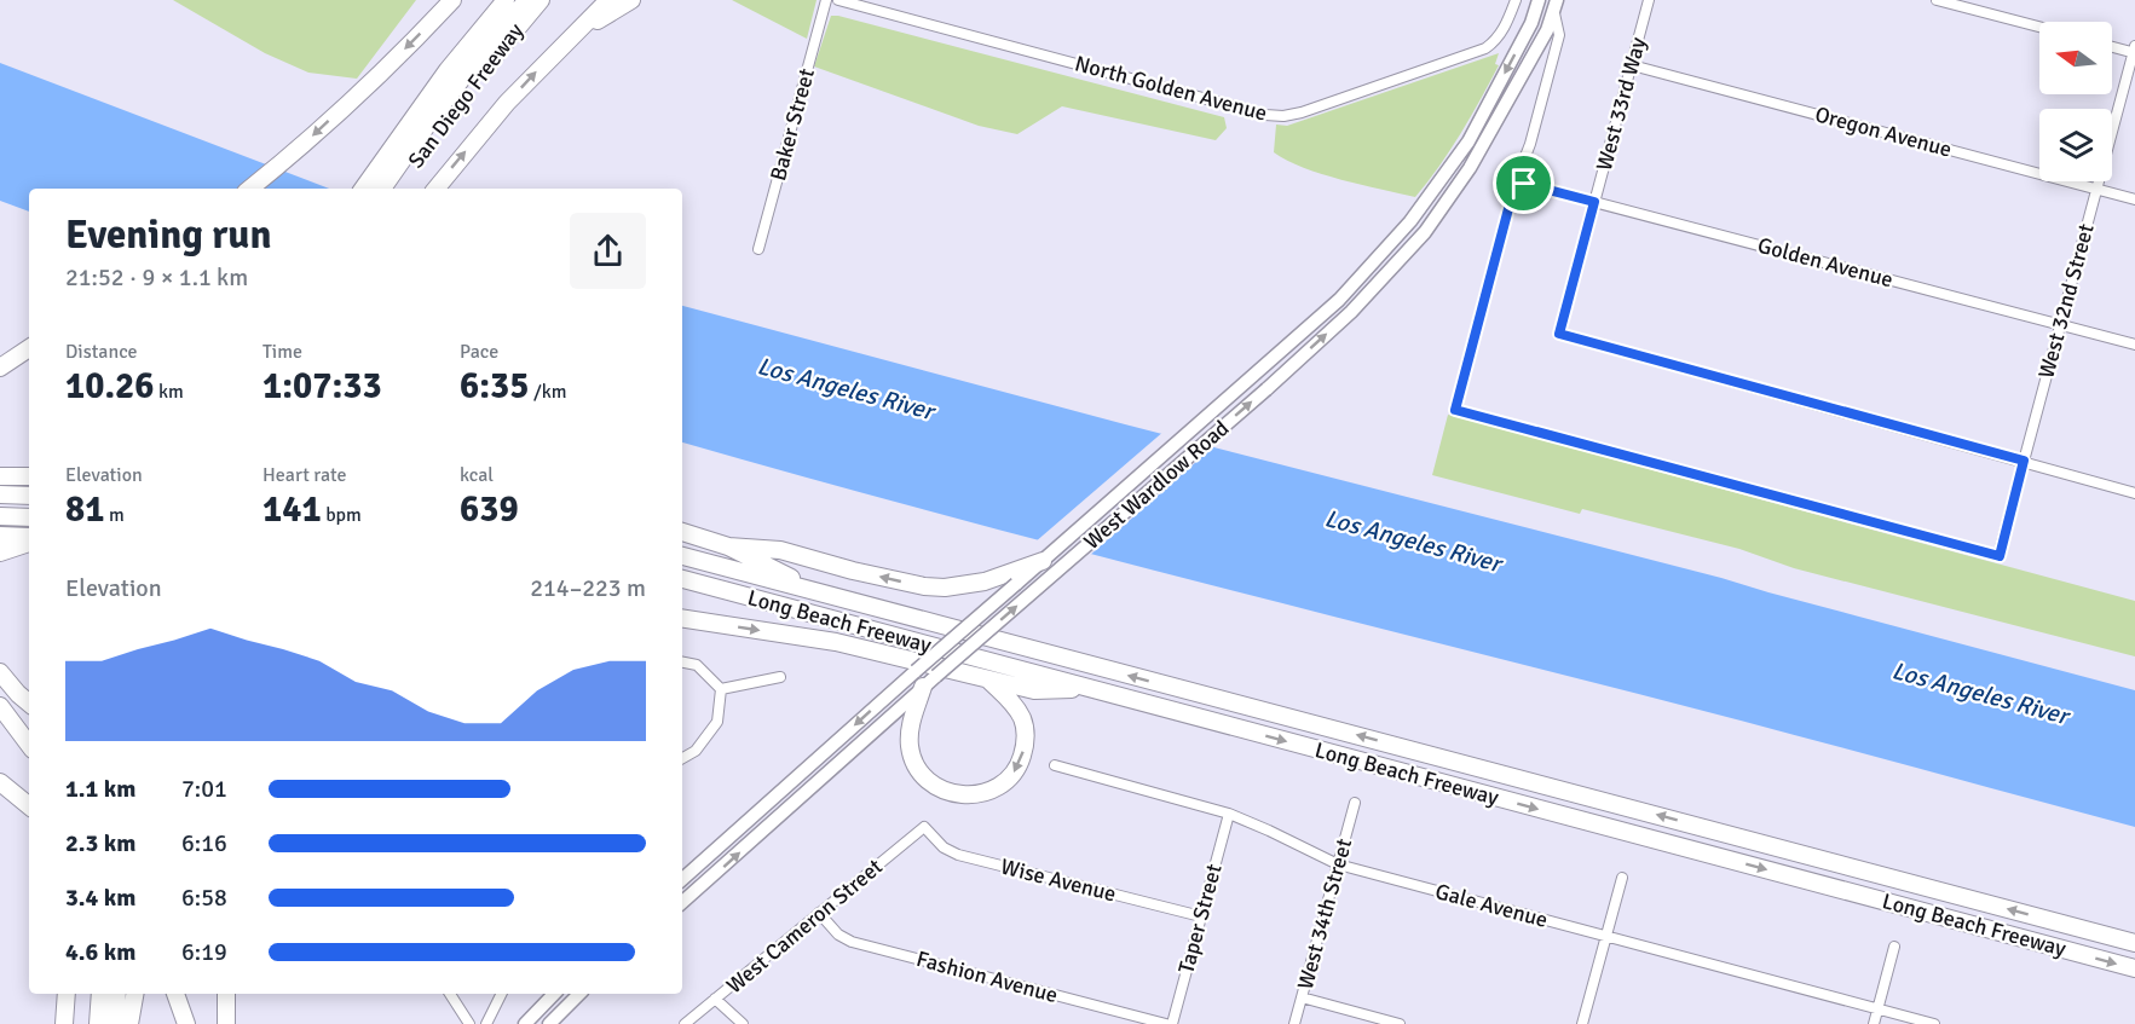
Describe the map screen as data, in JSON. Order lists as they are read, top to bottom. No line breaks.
{"streets":{"highway":["San Diego Freeway","Long Beach Freeway"],"main road":["West Wardlow Road"],"street":["North Golden Avenue","West 33rd Way","Baker Street","Oregon Avenue","Golden Avenue","West 32nd Street","Wise Avenue","Gale Avenue","West 34th Street","Taper Street","West Cameron Street","Fashion Avenue"]},"crossings":[["West 33rd Way","Oregon Avenue"],["West 33rd Way","Golden Avenue"],["West 33rd Way","West 32nd Street"],["Oregon Avenue","West 32nd Street"],["Golden Avenue","West 32nd Street"],["Wise Avenue","Taper Street"],["Wise Avenue","West Cameron Street"],["Gale Avenue","West 34th Street"],["Gale Avenue","Taper Street"],["West Cameron Street","Fashion Avenue"]],"water":["Los Angeles River"],"north":"left","page":{"heading":["Evening run","21:52 · 9 × 1.1 km"],"stats":[["Distance","10.26 km"],["Time","1:07:33"],["Pace","6:35 /km"],["Elevation","81 m"],["Heart rate","141 bpm"],["kcal","639"]],"chart":["Elevation","214–223 m"],"list":[{"name":"1.1 km","note":"7:01"},{"name":"2.3 km","note":"6:16"},{"name":"3.4 km","note":"6:58"},{"name":"4.6 km","note":"6:19"}]}}
